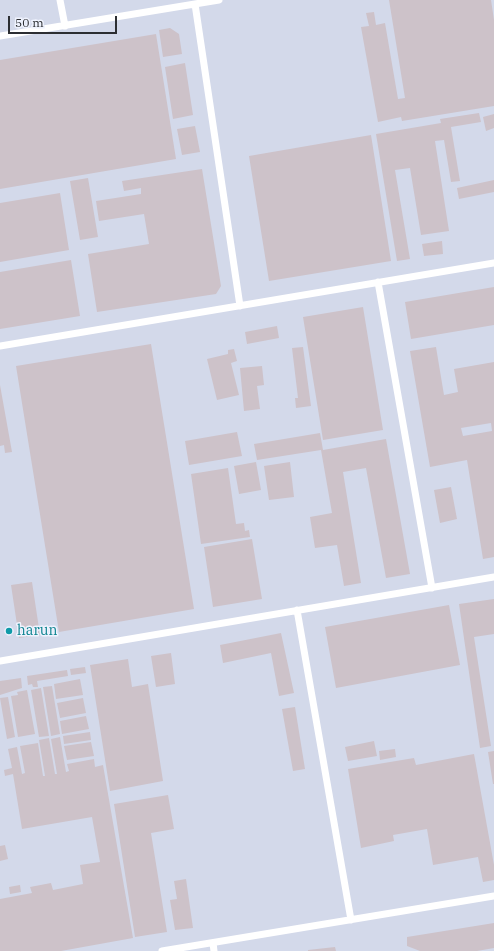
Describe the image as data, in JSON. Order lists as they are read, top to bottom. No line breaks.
{"places":["harun"],"scale_bar":"50 m"}
